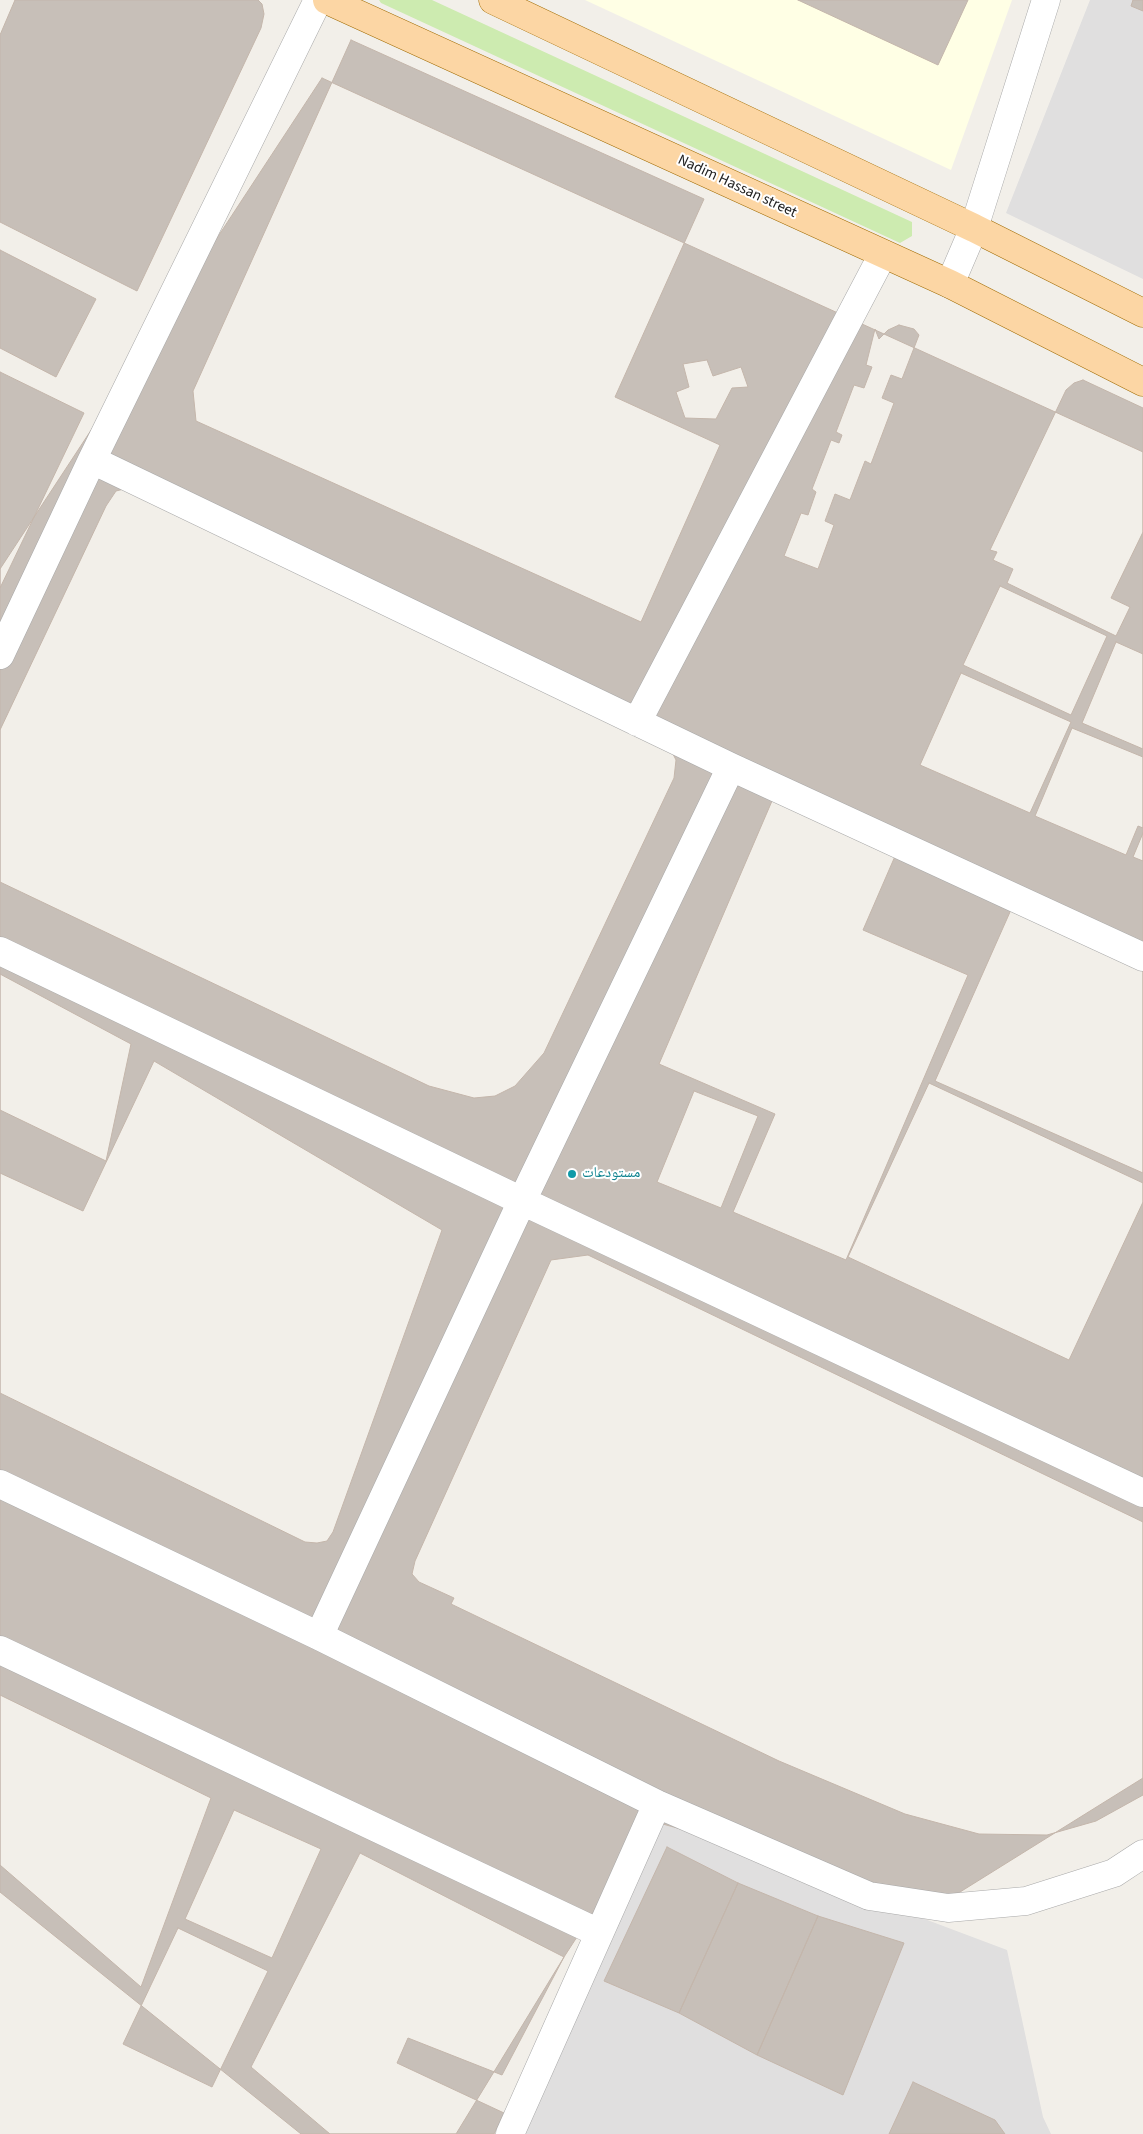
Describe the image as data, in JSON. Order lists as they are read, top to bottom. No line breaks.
{"streets":{"main road":["Nadim Hassan street"]},"places":["مستودعات"]}
